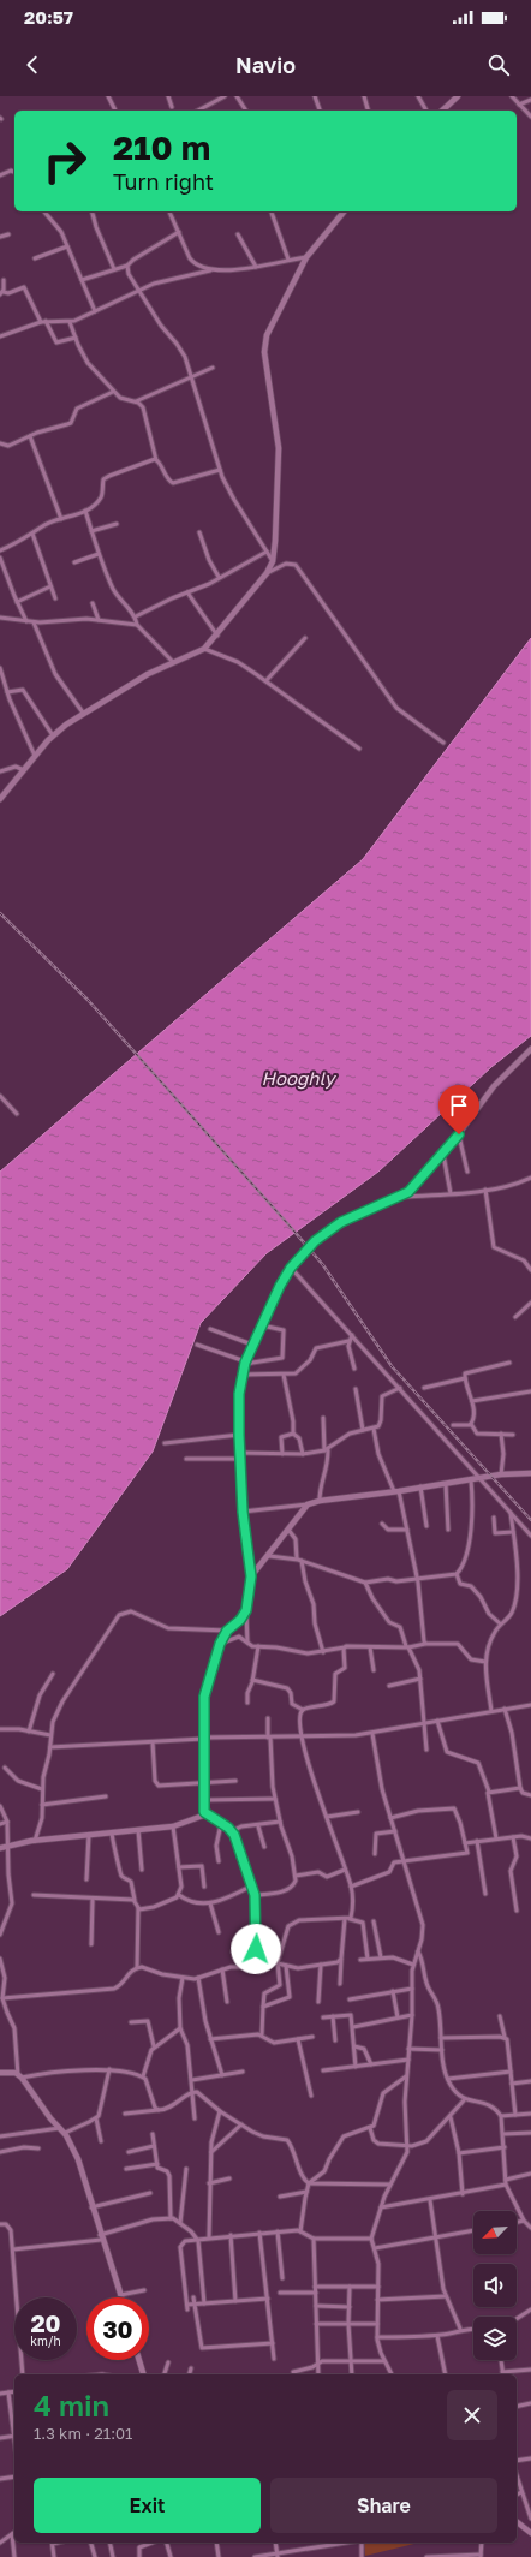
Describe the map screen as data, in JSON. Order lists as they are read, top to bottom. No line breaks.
{"water":["Hooghly"],"north":"bottom left","page":{"status":"20:57","header":"Navio","turn":["210 m","Turn right"],"speed":"20 km/h","limit":"30","heading":["4 min","1.3 km · 21:01"],"buttons":["Exit","Share"]}}
